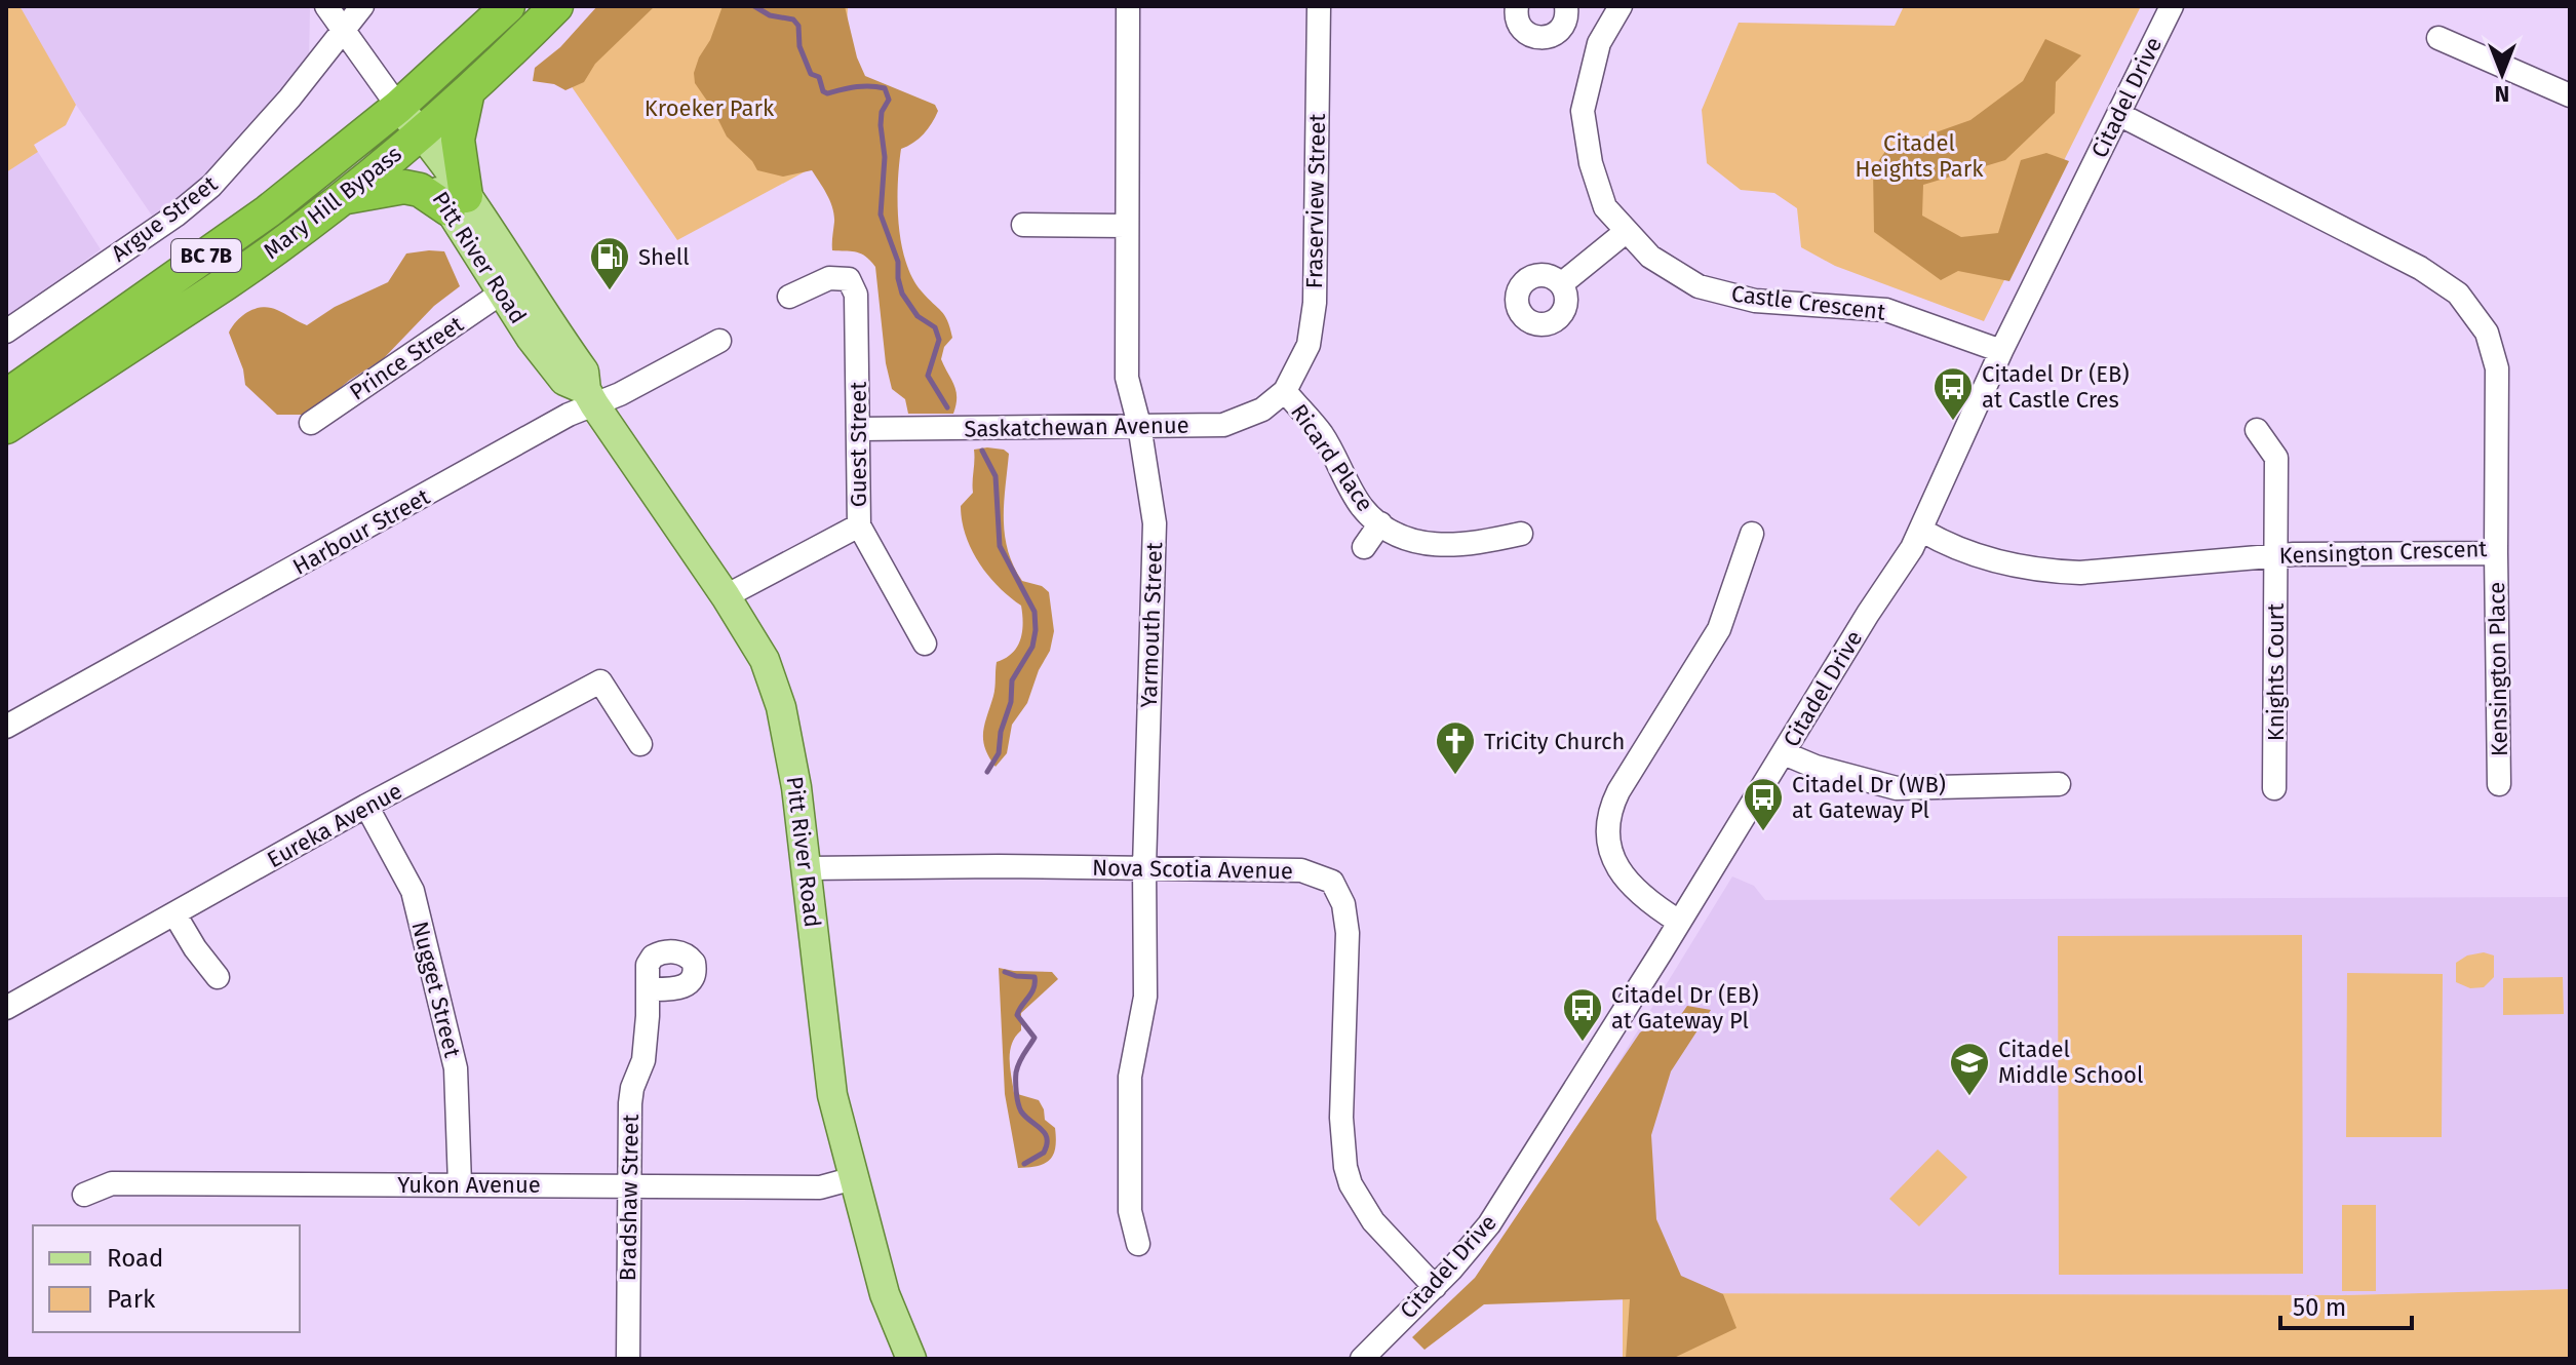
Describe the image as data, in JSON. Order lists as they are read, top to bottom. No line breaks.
{"streets":{"highway":["Mary Hill Bypass","BC 7B"],"main road":["Pitt River Road"],"street":["Citadel Drive","Fraserview Street","Argue Street","Castle Crescent","Prince Street","Saskatchewan Avenue","Guest Street","Ricard Place","Harbour Street","Kensington Crescent","Yarmouth Street","Kensington Place","Knights Court","Eureka Avenue","Nova Scotia Avenue","Nugget Street","Yukon Avenue","Bradshaw Street"]},"crossings":[["Citadel Drive","Castle Crescent"],["Citadel Drive","Kensington Crescent"],["Citadel Drive","Nova Scotia Avenue"],["Fraserview Street","Saskatchewan Avenue"],["Fraserview Street","Ricard Place"],["Mary Hill Bypass","Pitt River Road"],["Argue Street","Pitt River Road"],["Pitt River Road","Prince Street"],["Pitt River Road","Harbour Street"],["Pitt River Road","Nova Scotia Avenue"],["Pitt River Road","Yukon Avenue"],["Saskatchewan Avenue","Guest Street"],["Saskatchewan Avenue","Ricard Place"],["Saskatchewan Avenue","Yarmouth Street"],["Kensington Crescent","Kensington Place"],["Kensington Crescent","Knights Court"],["Yarmouth Street","Nova Scotia Avenue"],["Eureka Avenue","Nugget Street"],["Nugget Street","Yukon Avenue"],["Yukon Avenue","Bradshaw Street"]],"parks":["Kroeker Park","Citadel Heights Park"],"places":{"fuel station":["Shell"],"bus stop":["Citadel Dr (EB) at Castle Cres","Citadel Dr (WB) at Gateway Pl","Citadel Dr (EB) at Gateway Pl"],"church":["TriCity Church"],"school or university":["Citadel Middle School"]},"legend":["Road","Park"],"scale_bar":"50 m","north":"bottom"}
